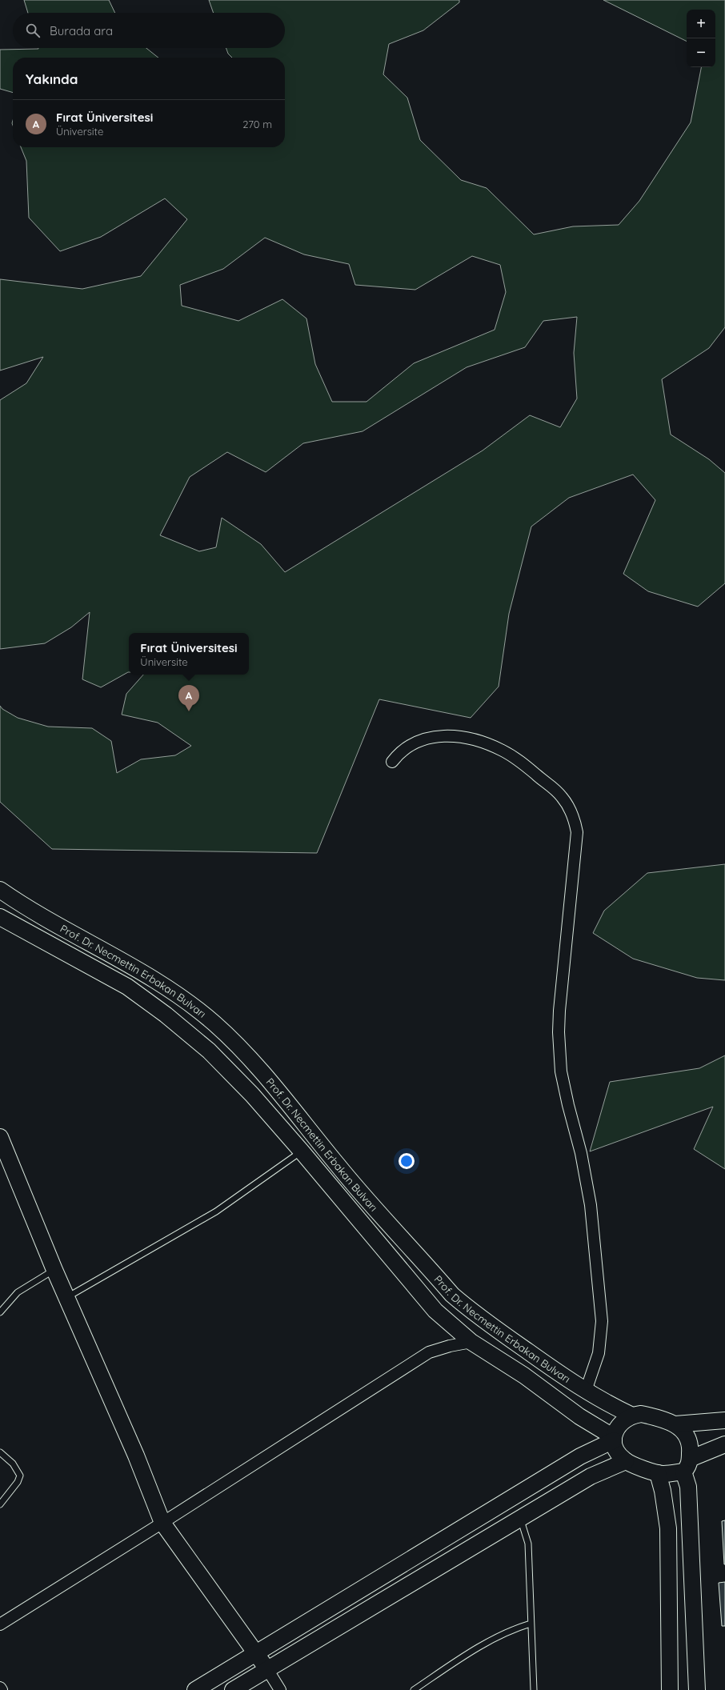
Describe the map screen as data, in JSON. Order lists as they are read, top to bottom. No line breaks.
{"streets":{"main road":["Prof. Dr. Necmettin Erbakan Bulvarı"]},"page":{"map_buttons":["+","−"],"search":"Burada ara","heading":"Yakında","list":[{"mark":"A","name":"Fırat Üniversitesi","note":"Üniversite","value":"270 m"}],"popup":["Fırat Üniversitesi","Üniversite"],"pins":"A"}}
